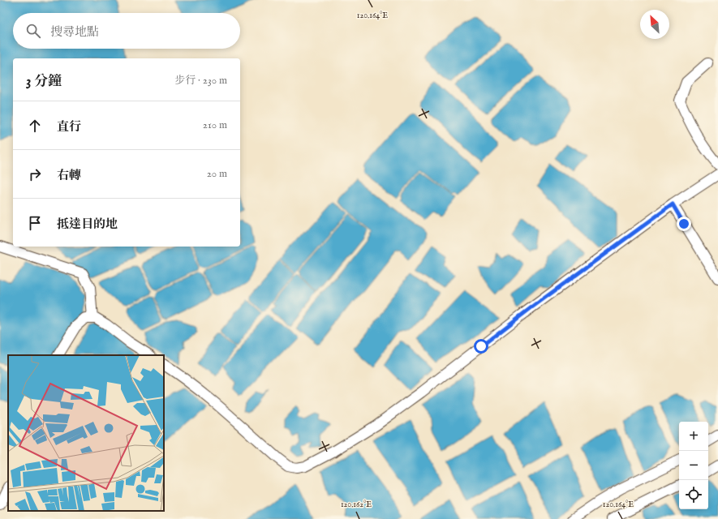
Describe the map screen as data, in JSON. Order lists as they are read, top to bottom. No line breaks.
{"north":"top left","page":{"search":"搜尋地點","heading":["3 分鐘","步行 · 230 m"],"list":[["直行","210 m"],["右轉","20 m"],"抵達目的地"],"map_buttons":["+","−"]},"coordinates":["120.164°E","120.162°E"]}
